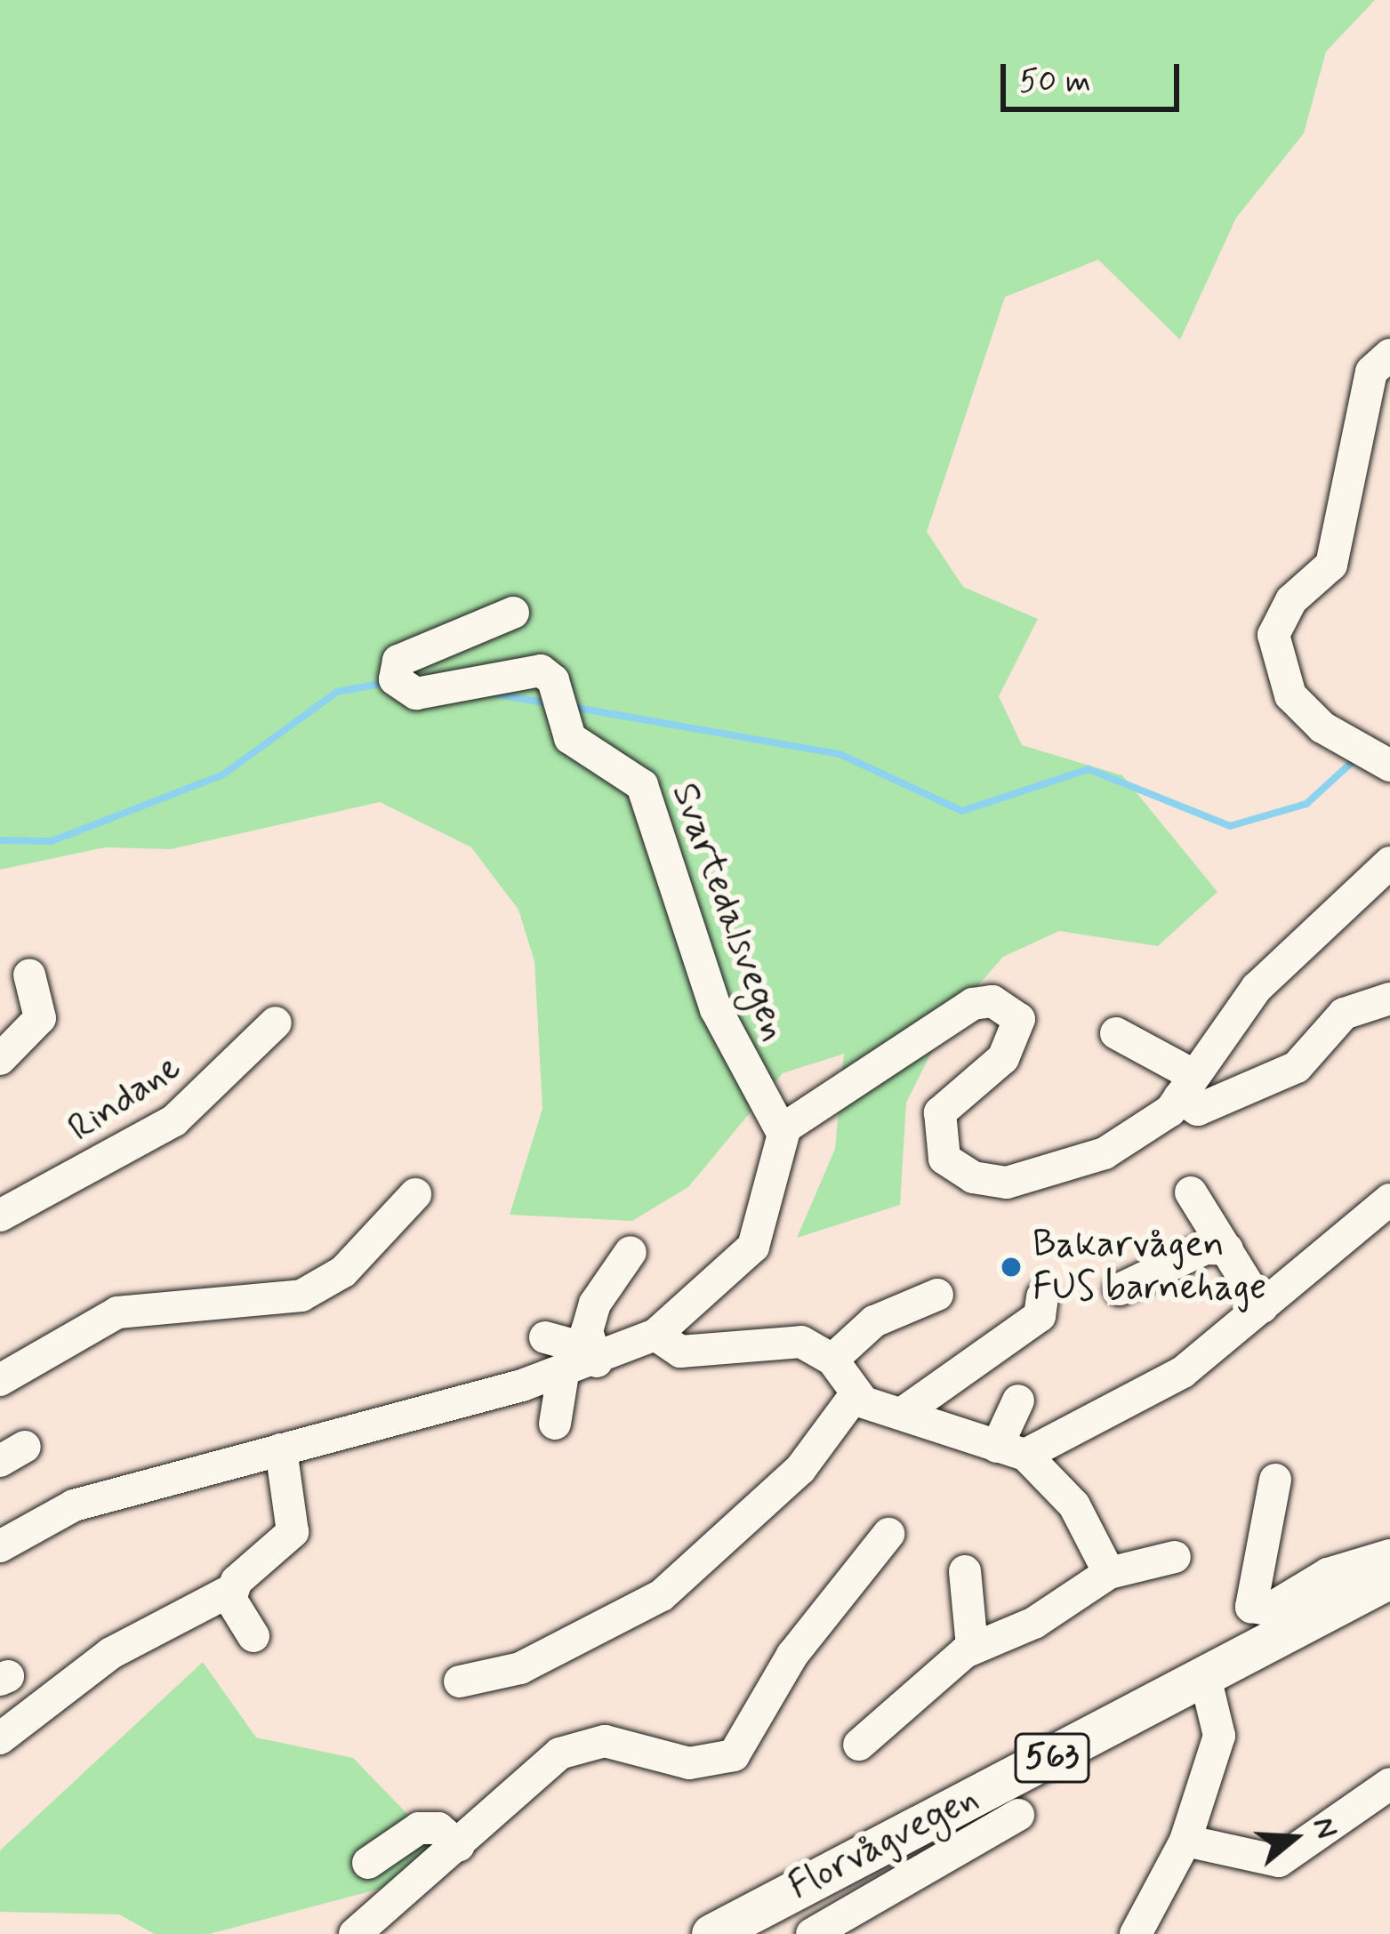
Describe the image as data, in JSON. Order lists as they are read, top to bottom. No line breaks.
{"streets":{"main road":["563","Florvågvegen"],"street":["Svartedalsvegen","Rindane"]},"places":["Bakarvågen FUS barnehage"],"scale_bar":"50 m","north":"right"}
